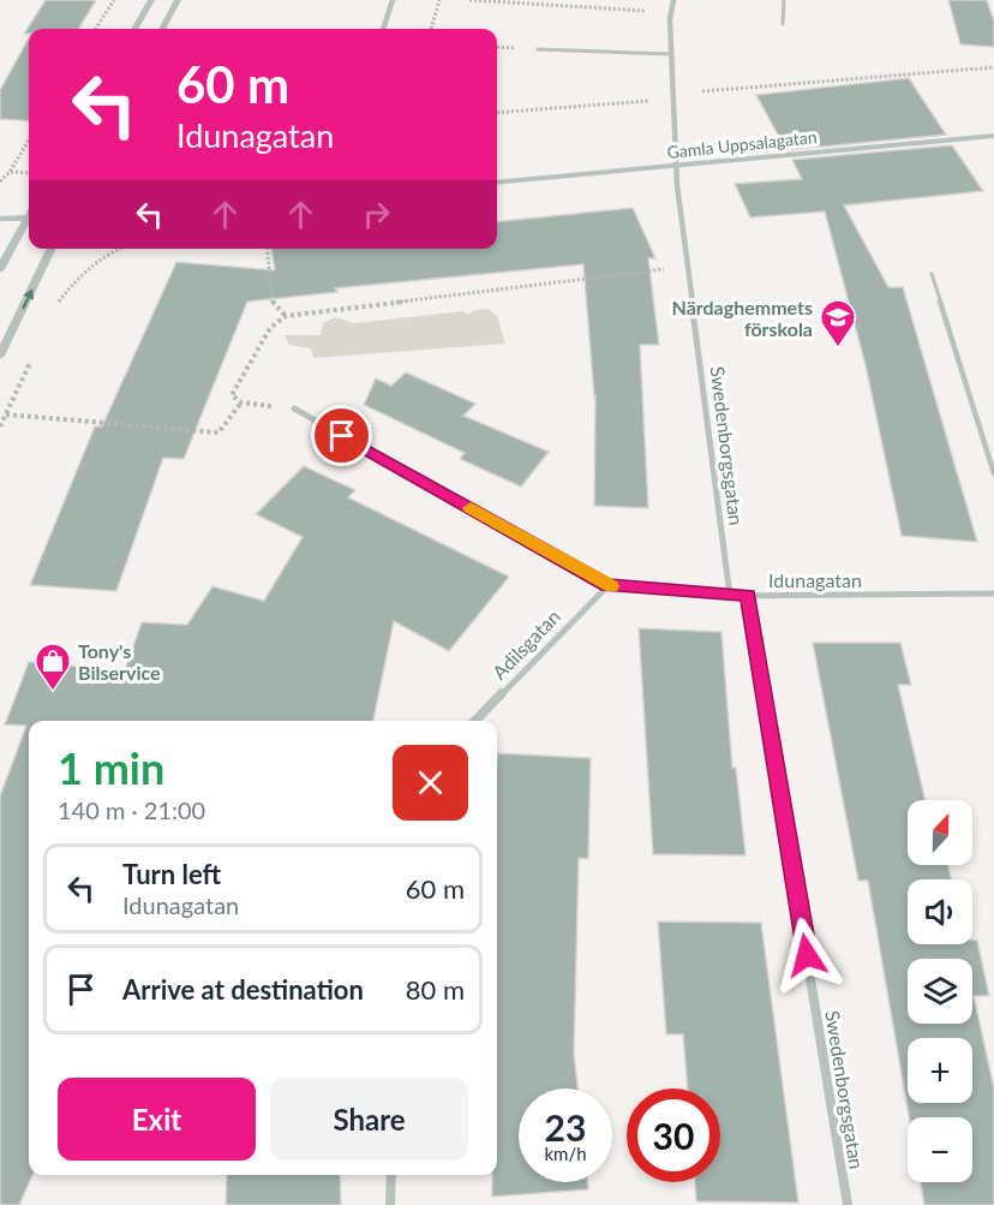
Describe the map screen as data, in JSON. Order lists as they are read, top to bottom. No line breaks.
{"streets":{"street":["Gamla Uppsalagatan","Swedenborgsgatan","Idunagatan","Adilsgatan"]},"crossings":[["Gamla Uppsalagatan","Swedenborgsgatan"],["Swedenborgsgatan","Idunagatan"],["Idunagatan","Adilsgatan"]],"places":{"school or university":["Närdaghemmets förskola"],"shop":["Tony's Bilservice"]},"north":"top","page":{"turn":["60 m","Idunagatan"],"heading":["1 min","140 m · 21:00"],"map_buttons":["+","−"],"list":[{"name":"Turn left","note":"Idunagatan","value":"60 m"},{"name":"Arrive at destination","value":"80 m"}],"buttons":["Exit","Share"],"speed":"23 km/h","limit":"30"}}
